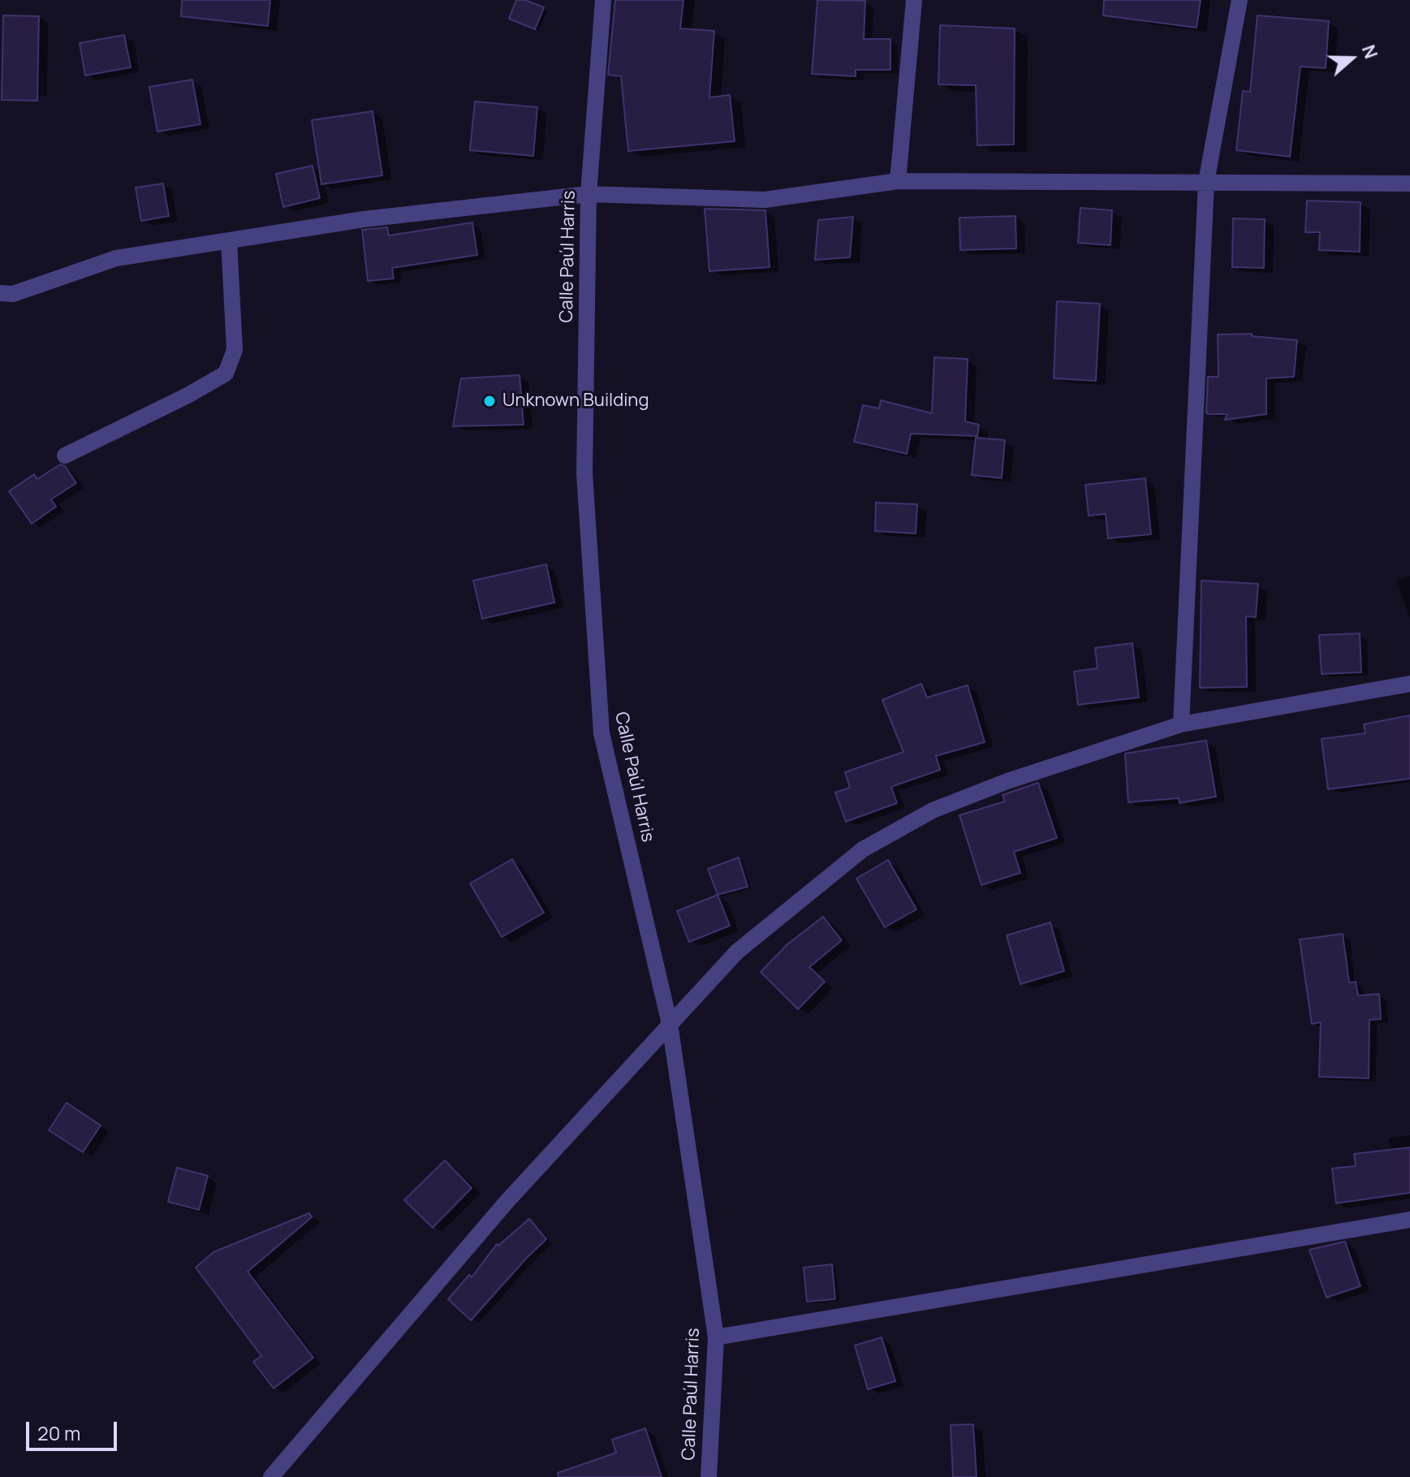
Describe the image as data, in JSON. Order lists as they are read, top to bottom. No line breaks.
{"streets":{"street":["Calle Paúl Harris"]},"places":["Unknown Building"],"scale_bar":"20 m","north":"right"}
